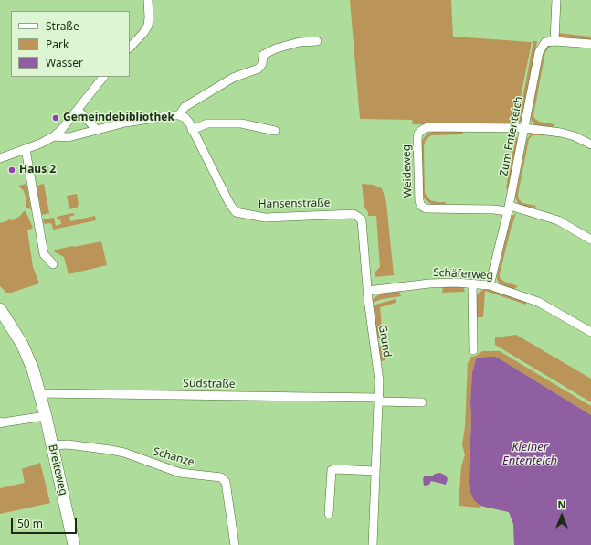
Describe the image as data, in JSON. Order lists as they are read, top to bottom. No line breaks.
{"streets":{"street":["Zum Ententeich","Weideweg","Hansenstraße","Schäferweg","Grund","Südstraße","Schanze","Breiteweg"]},"crossings":[["Zum Ententeich","Weideweg"],["Zum Ententeich","Schäferweg"],["Hansenstraße","Grund"],["Schäferweg","Grund"],["Grund","Südstraße"],["Südstraße","Breiteweg"],["Schanze","Breiteweg"]],"water":["Kleiner Ententeich"],"places":["Gemeindebibliothek","Haus 2"],"legend":["Straße","Park","Wasser"],"scale_bar":"50 m","north":"top"}
